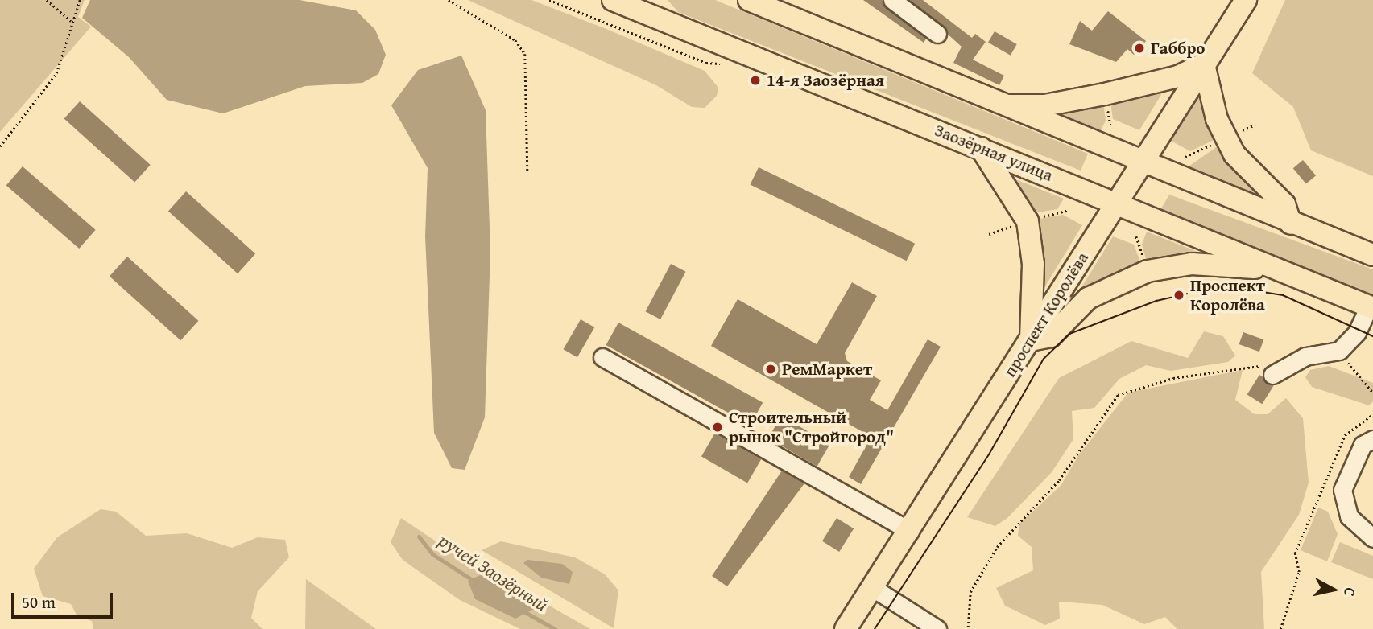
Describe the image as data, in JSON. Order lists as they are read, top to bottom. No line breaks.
{"streets":{"main road":["Заозёрная улица","проспект Королёва"]},"crossings":[["Заозёрная улица","проспект Королёва"]],"water":["ручей Заозёрный"],"places":["Габбро","14-я Заозёрная","Проспект Королёва","РемМаркет","Строительный рынок \"Стройгород\""],"scale_bar":"50 m","north":"right"}
